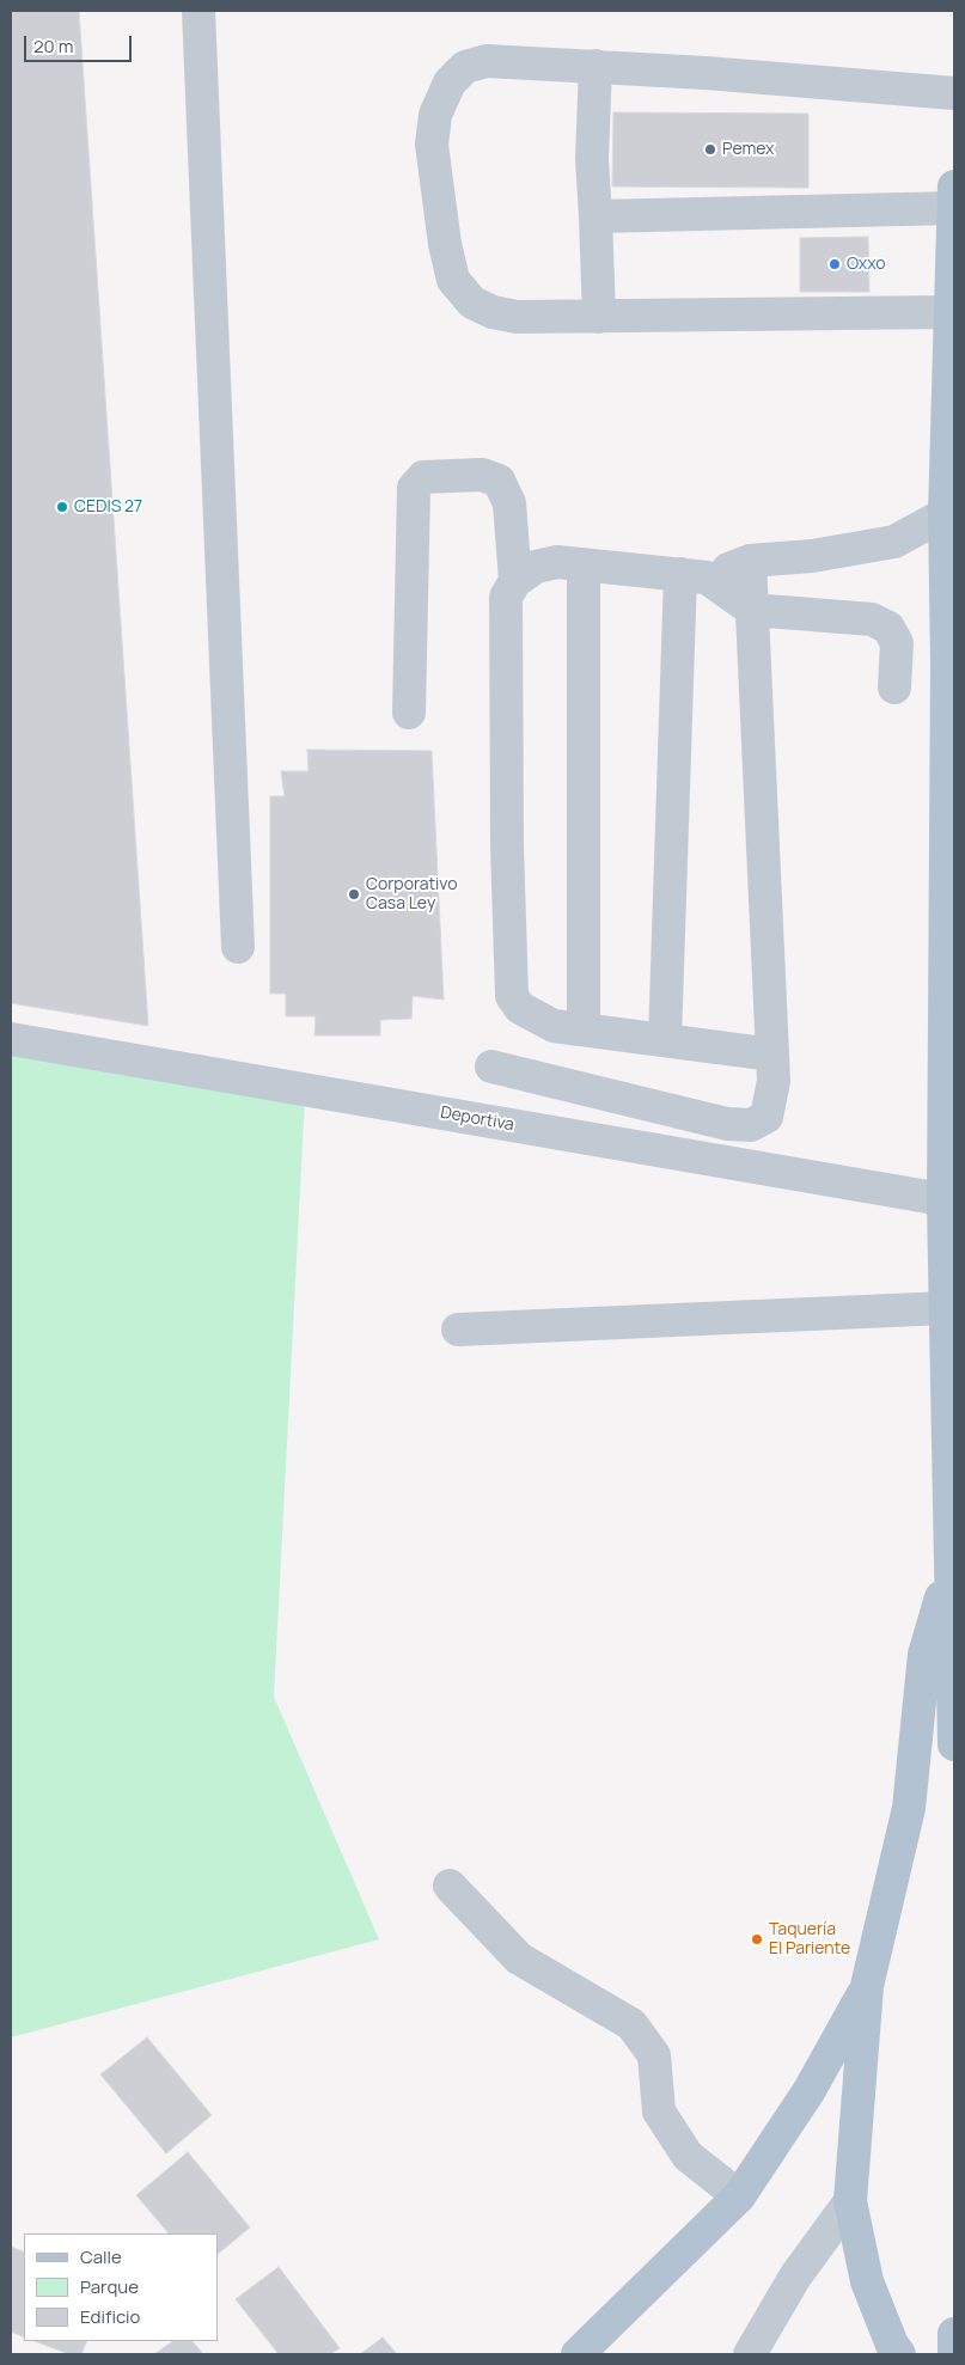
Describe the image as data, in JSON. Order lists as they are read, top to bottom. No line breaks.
{"streets":{"street":["Deportiva"]},"places":["Pemex","Oxxo","CEDIS 27","Corporativo Casa Ley","Taquería El Pariente"],"legend":["Calle","Parque","Edificio"],"scale_bar":"20 m"}
